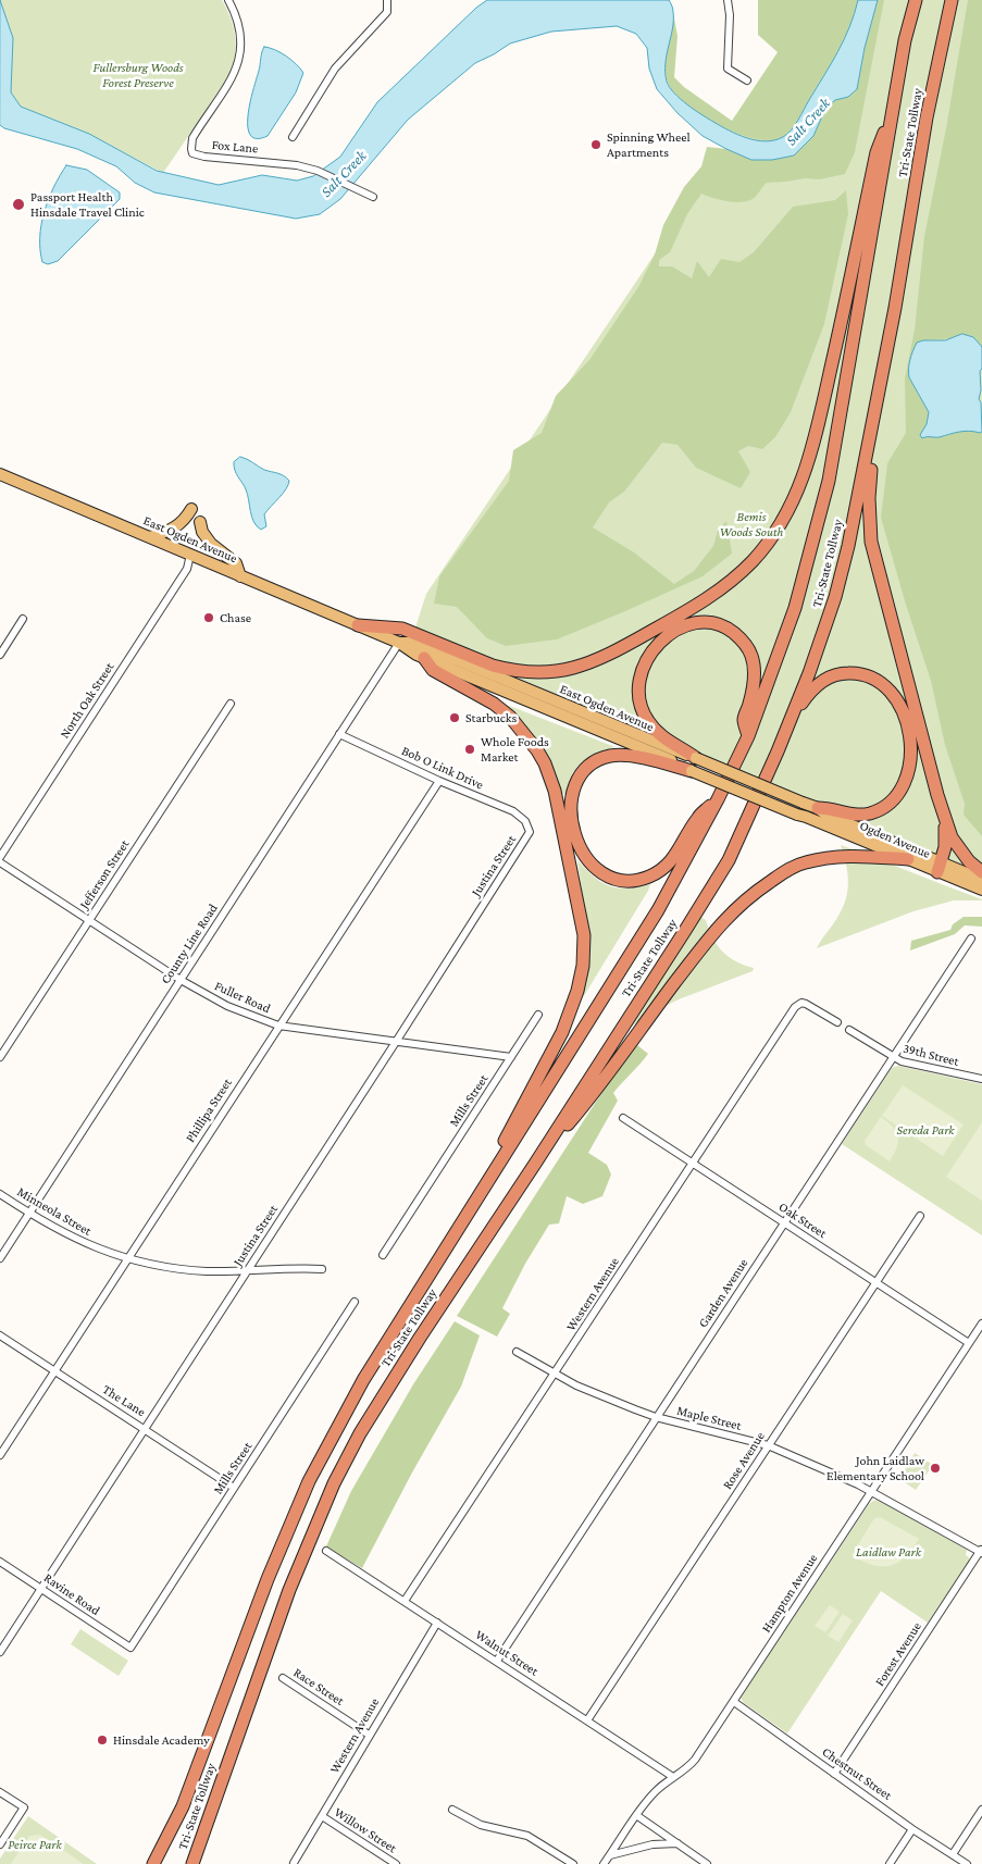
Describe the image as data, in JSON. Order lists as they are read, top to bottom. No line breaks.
{"streets":{"highway":["Tri-State Tollway"],"main road":["East Ogden Avenue","Ogden Avenue"],"street":["Fox Lane","North Oak Street","Bob O Link Drive","Justina Street","Jefferson Street","County Line Road","Fuller Road","39th Street","Mills Street","Phillipa Street","Minneola Street","Oak Street","Garden Avenue","Western Avenue","The Lane","Maple Street","Rose Avenue","Hampton Avenue","Ravine Road","Walnut Street","Forest Avenue","Race Street","Chestnut Street","Willow Street"]},"crossings":[["East Ogden Avenue","North Oak Street"],["East Ogden Avenue","Ogden Avenue"],["East Ogden Avenue","County Line Road"],["Bob O Link Drive","Justina Street"],["Bob O Link Drive","County Line Road"],["Bob O Link Drive","Phillipa Street"],["Justina Street","Fuller Road"],["Justina Street","Minneola Street"],["Justina Street","The Lane"],["Justina Street","Ravine Road"],["Jefferson Street","Fuller Road"],["County Line Road","Fuller Road"],["County Line Road","Minneola Street"],["Fuller Road","Mills Street"],["Fuller Road","Phillipa Street"],["39th Street","Garden Avenue"],["Mills Street","The Lane"],["Mills Street","Ravine Road"],["Phillipa Street","Minneola Street"],["Phillipa Street","The Lane"],["Oak Street","Garden Avenue"],["Oak Street","Western Avenue"],["Oak Street","Rose Avenue"],["Oak Street","Hampton Avenue"],["Garden Avenue","Maple Street"],["Garden Avenue","Walnut Street"],["Western Avenue","Maple Street"],["Western Avenue","Walnut Street"],["Western Avenue","Race Street"],["Western Avenue","Willow Street"],["Maple Street","Rose Avenue"],["Maple Street","Hampton Avenue"],["Maple Street","Forest Avenue"],["Rose Avenue","Walnut Street"],["Hampton Avenue","Walnut Street"],["Hampton Avenue","Chestnut Street"],["Forest Avenue","Chestnut Street"]],"water":["Salt Creek"],"parks":["Fullersburg Woods Forest Preserve","Bemis Woods South","Sereda Park","Laidlaw Park","Peirce Park"],"places":["Spinning Wheel Apartments","Passport Health Hinsdale Travel Clinic","Chase","Starbucks","Whole Foods Market","John Laidlaw Elementary School","Hinsdale Academy"]}
